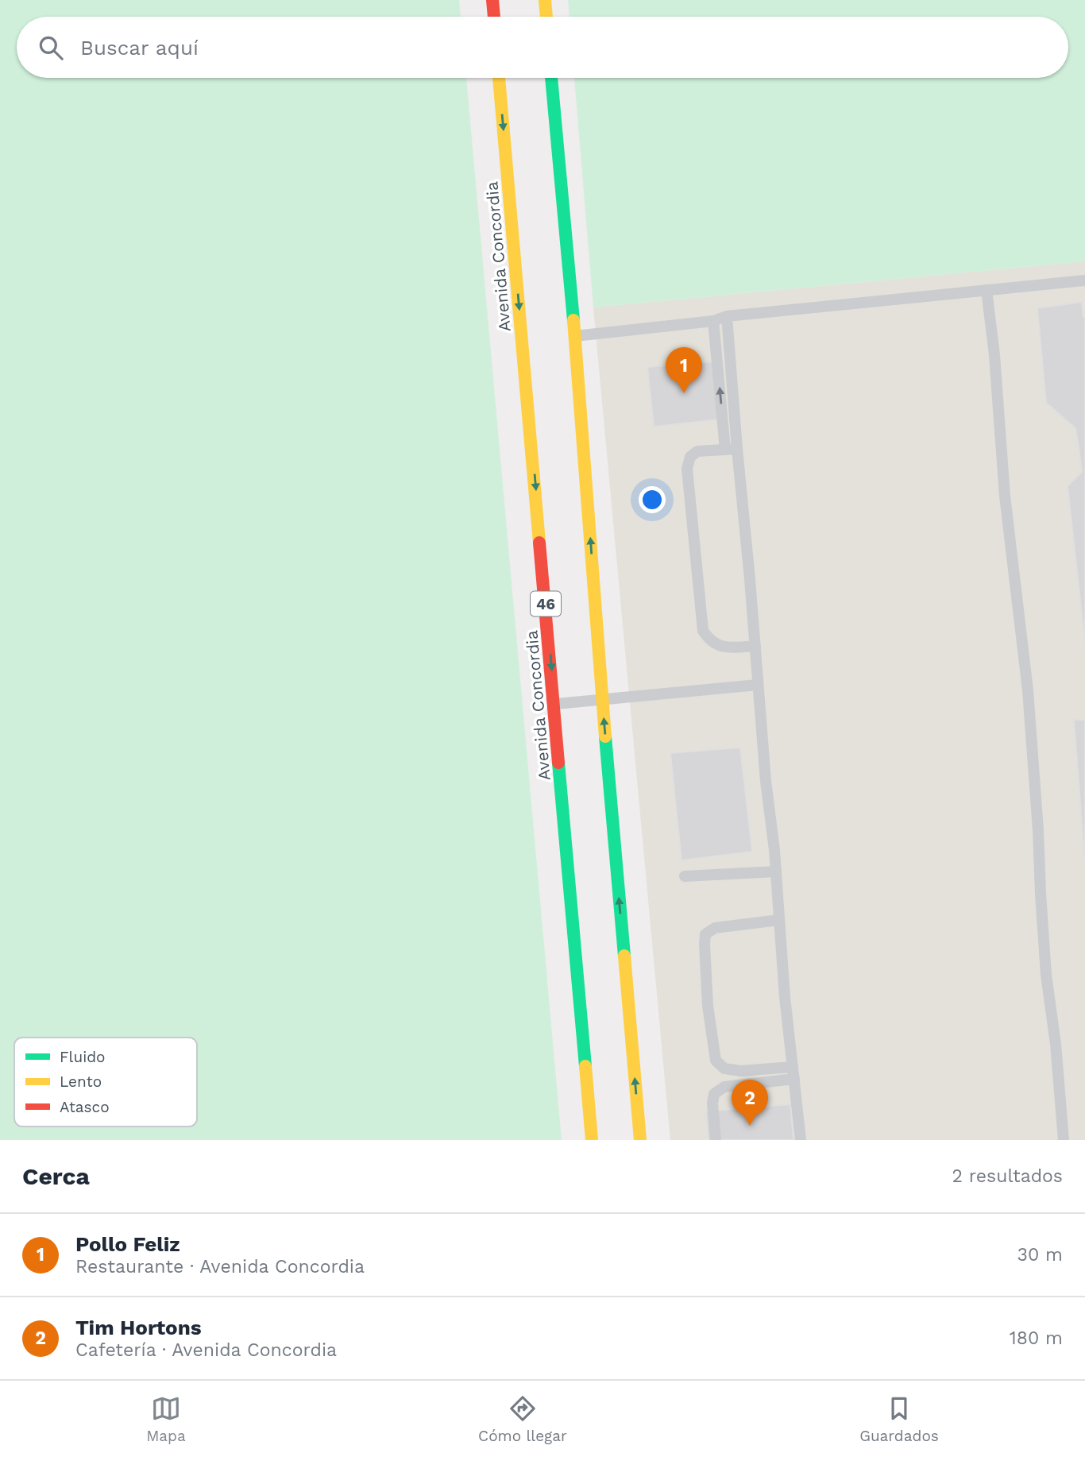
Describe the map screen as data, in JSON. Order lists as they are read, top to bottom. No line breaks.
{"streets":{"main road":["Avenida Concordia","46"]},"legend":["Fluido","Lento","Atasco"],"page":{"search":"Buscar aquí","pins":["1","2"],"heading":["Cerca","2 resultados"],"list":[{"mark":"1","name":"Pollo Feliz","note":"Restaurante · Avenida Concordia","value":"30 m"},{"mark":"2","name":"Tim Hortons","note":"Cafetería · Avenida Concordia","value":"180 m"}],"nav":["Mapa","Cómo llegar","Guardados"]}}
